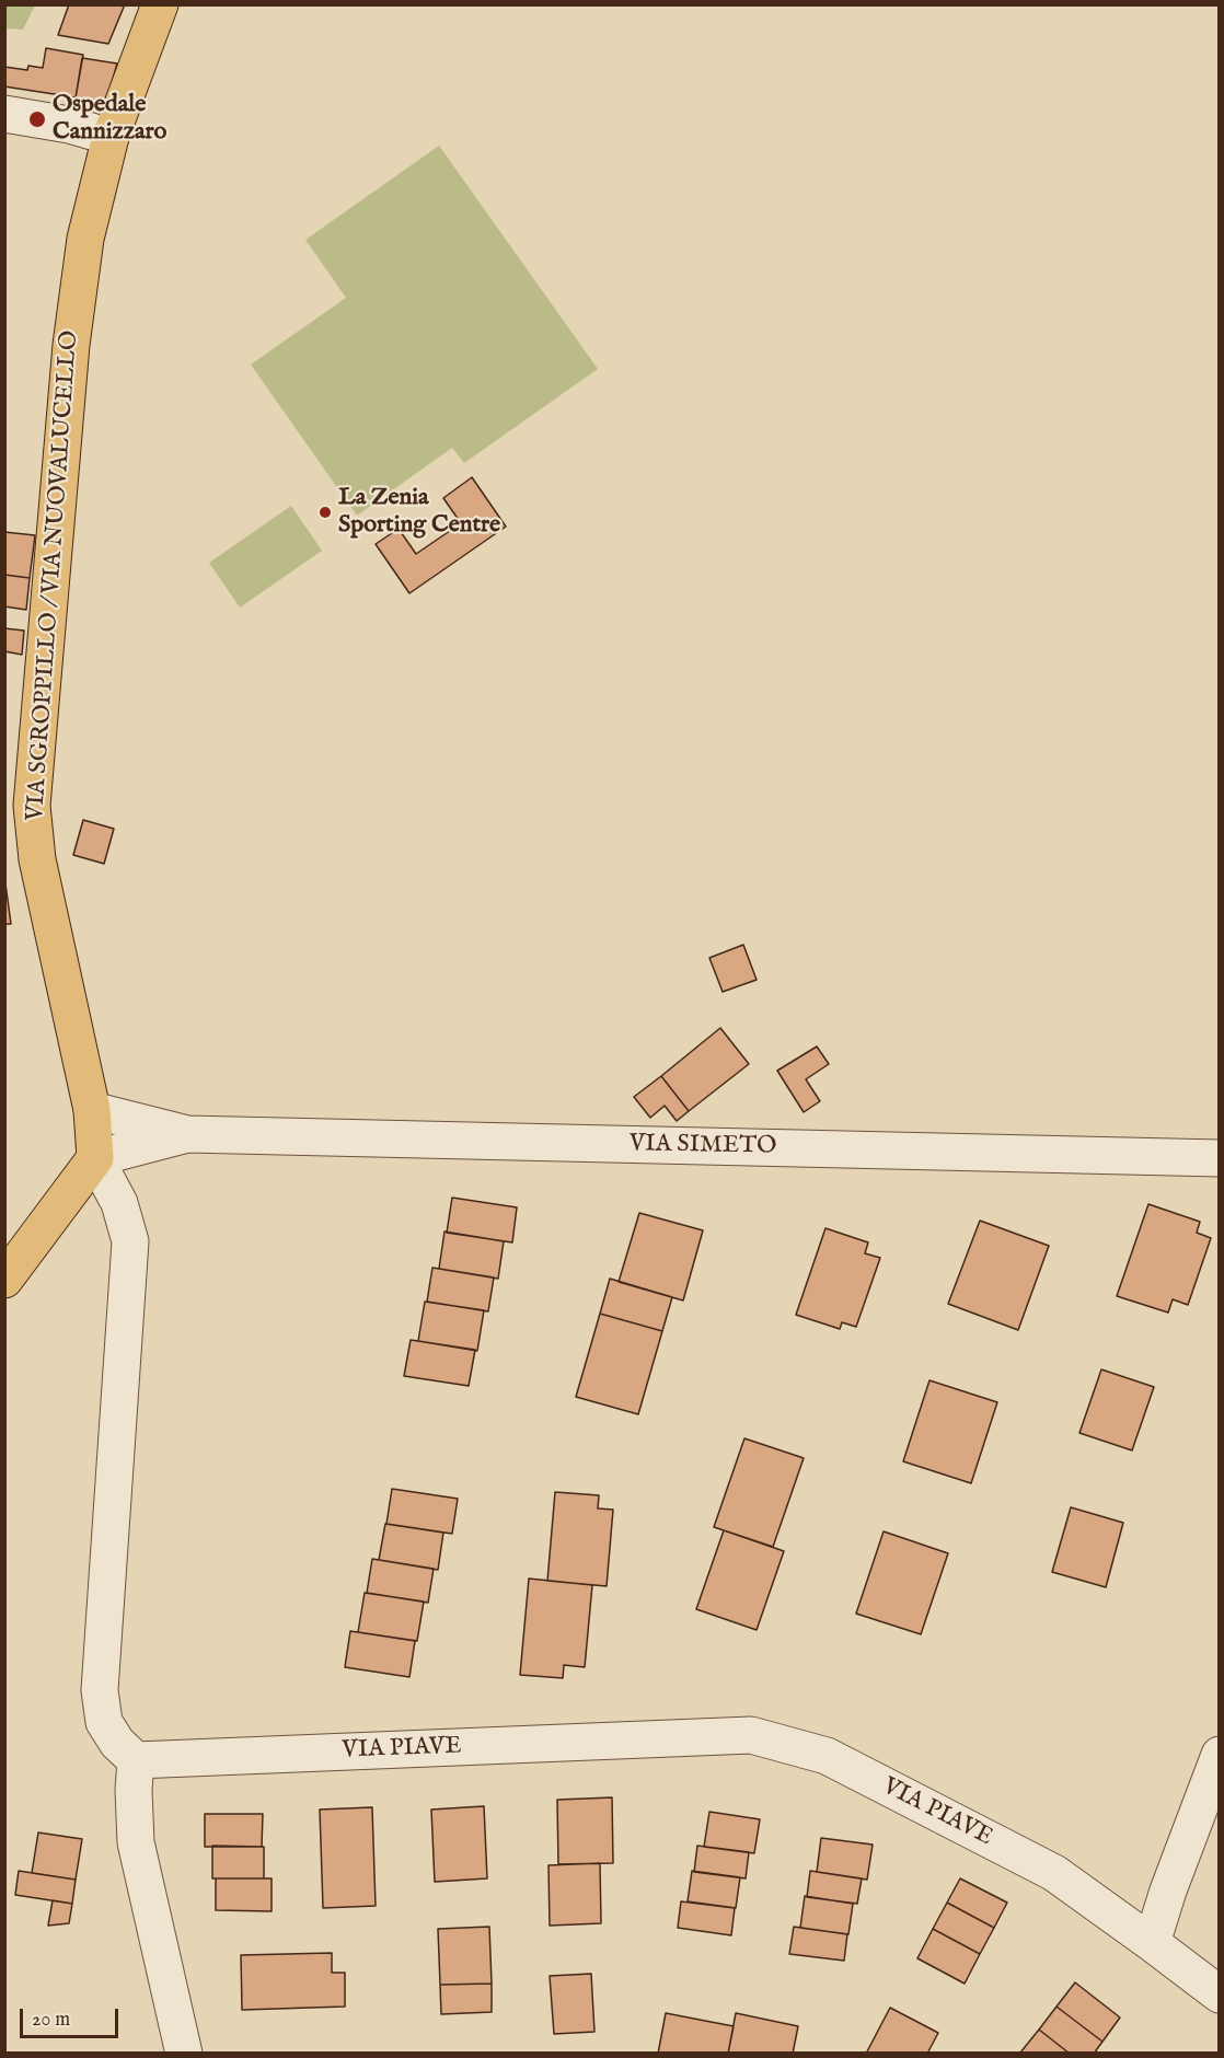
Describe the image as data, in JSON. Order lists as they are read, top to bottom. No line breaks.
{"streets":{"main road":["VIA SGROPPILLO / VIA NUOVALUCELLO"],"street":["VIA SIMETO","VIA PIAVE"]},"places":["Ospedale Cannizzaro","La Zenia Sporting Centre"],"scale_bar":"20 m"}
